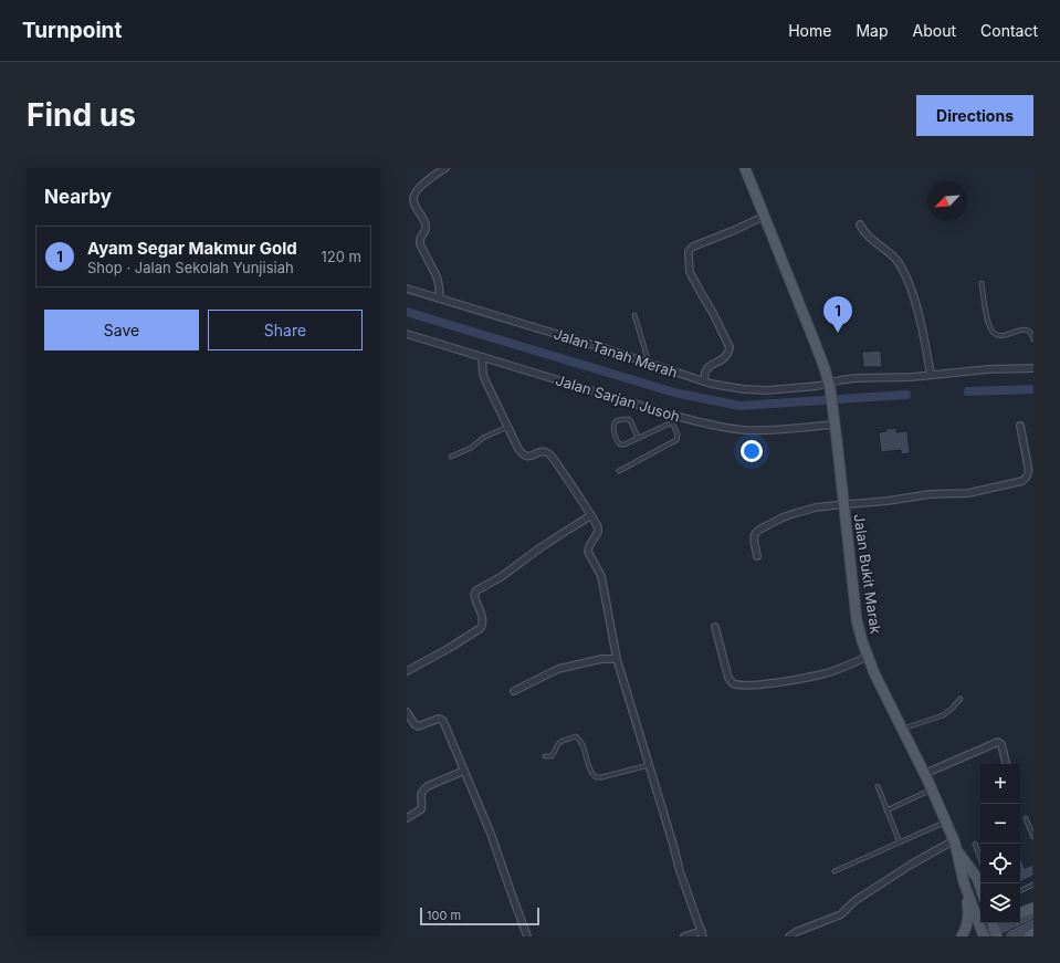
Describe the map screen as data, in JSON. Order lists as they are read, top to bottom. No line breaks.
{"streets":{"main road":["Jalan Bukit Marak"],"street":["Jalan Tanah Merah","Jalan Sarjan Jusoh"]},"crossings":[["Jalan Tanah Merah","Jalan Bukit Marak"],["Jalan Sarjan Jusoh","Jalan Bukit Marak"]],"scale_bar":"100 m","north":"bottom left","page":{"header":"Turnpoint","nav":["Home","Map","About","Contact"],"buttons":["Directions",["Save","Share"]],"title":"Find us","heading":"Nearby","list":[{"mark":"1","name":"Ayam Segar Makmur Gold","note":"Shop · Jalan Sekolah Yunjisiah","value":"120 m"}],"pins":"1","map_buttons":["+","−"],"scale":"100 m"}}
